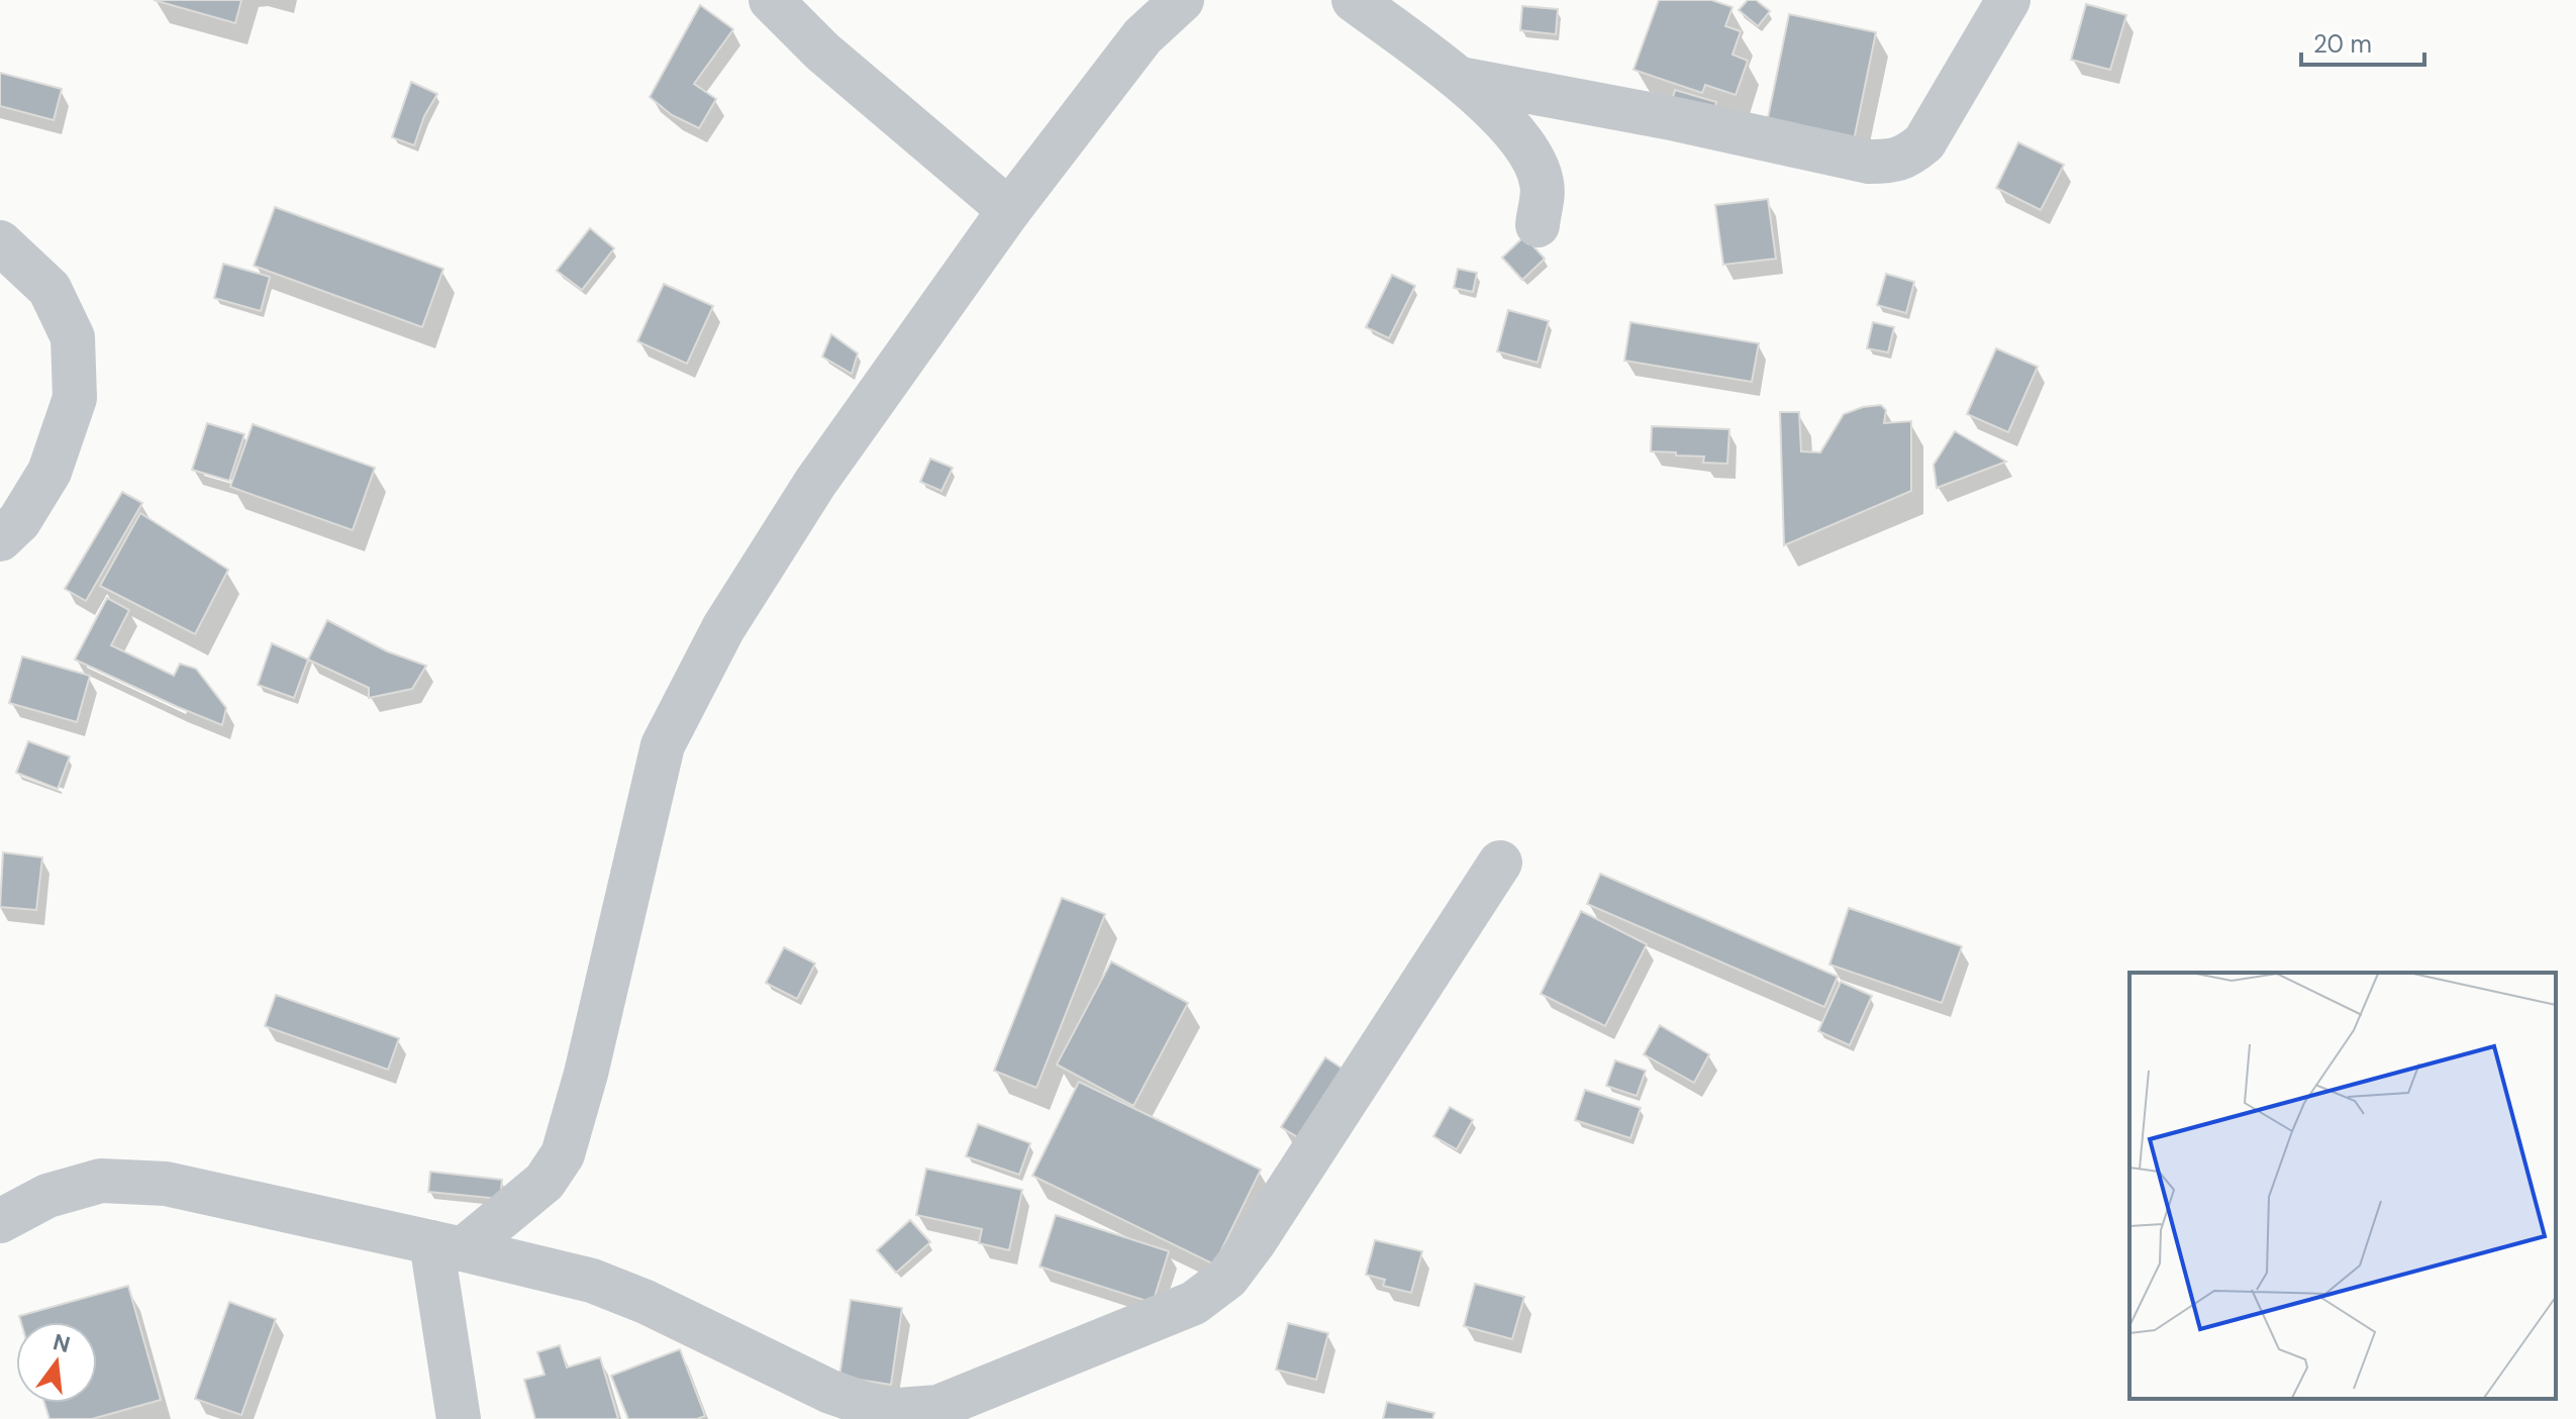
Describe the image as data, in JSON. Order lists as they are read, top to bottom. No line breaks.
{"scale_bar":"20 m","north":"top"}
